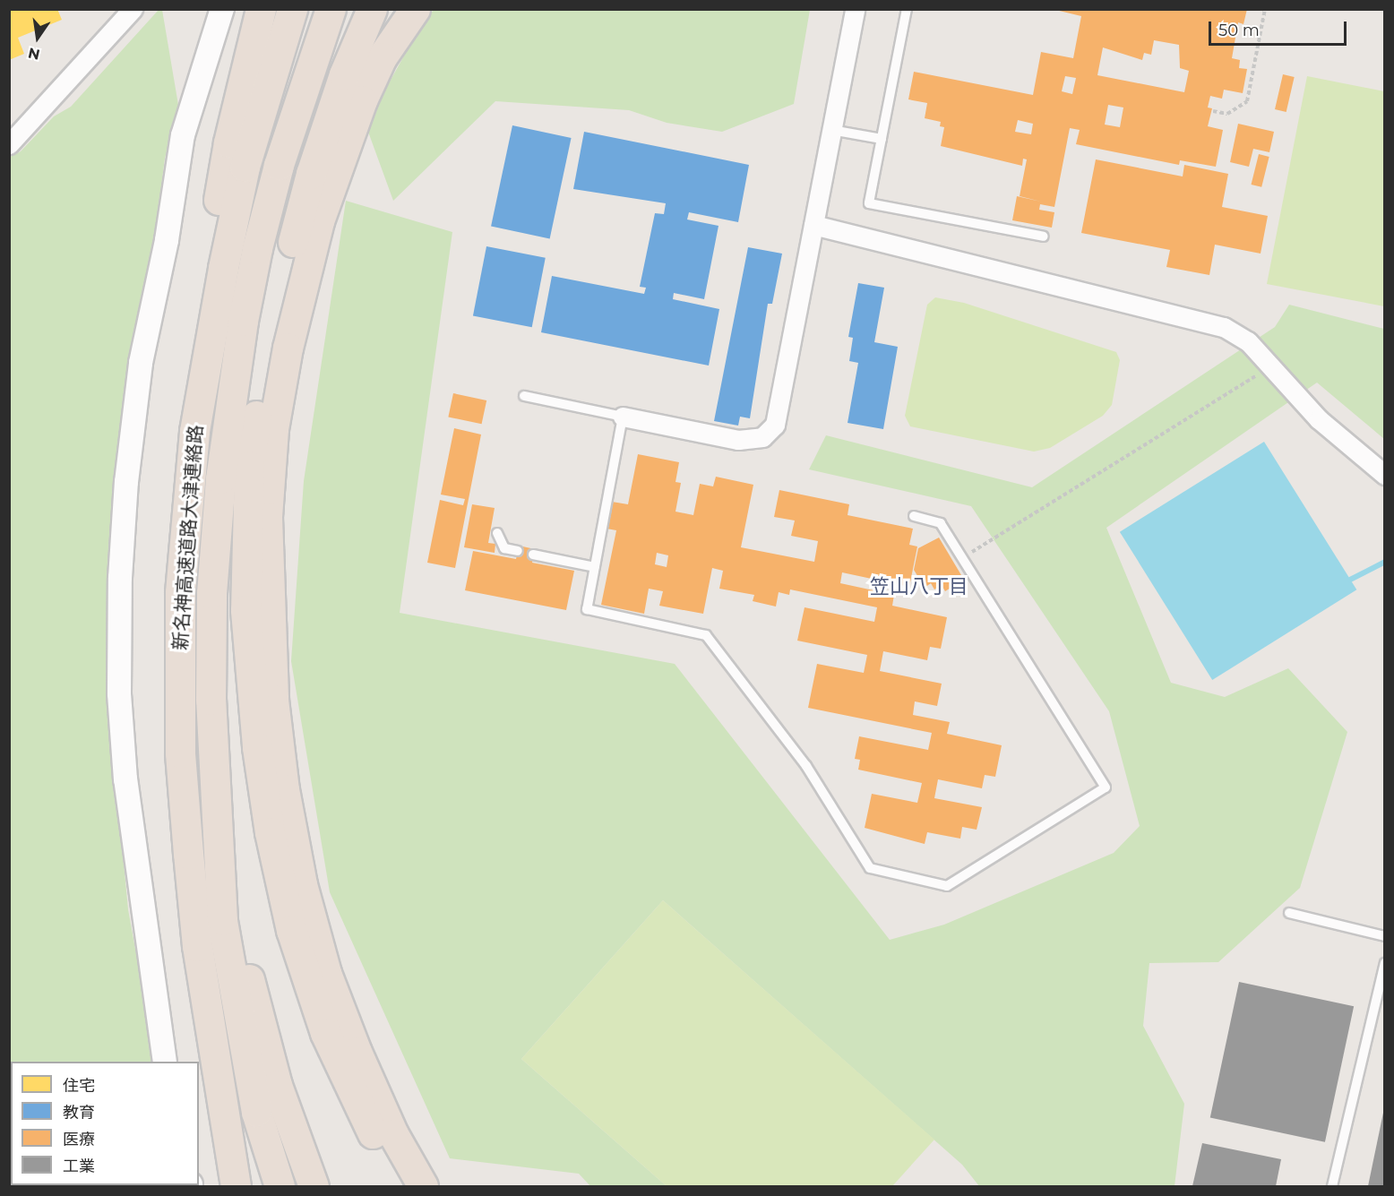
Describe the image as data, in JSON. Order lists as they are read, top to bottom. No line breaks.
{"streets":{"highway":["新名神高速道路大津連絡路"]},"districts":["笠山八丁目"],"legend":["住宅","教育","医療","工業"],"scale_bar":"50 m","north":"bottom"}
